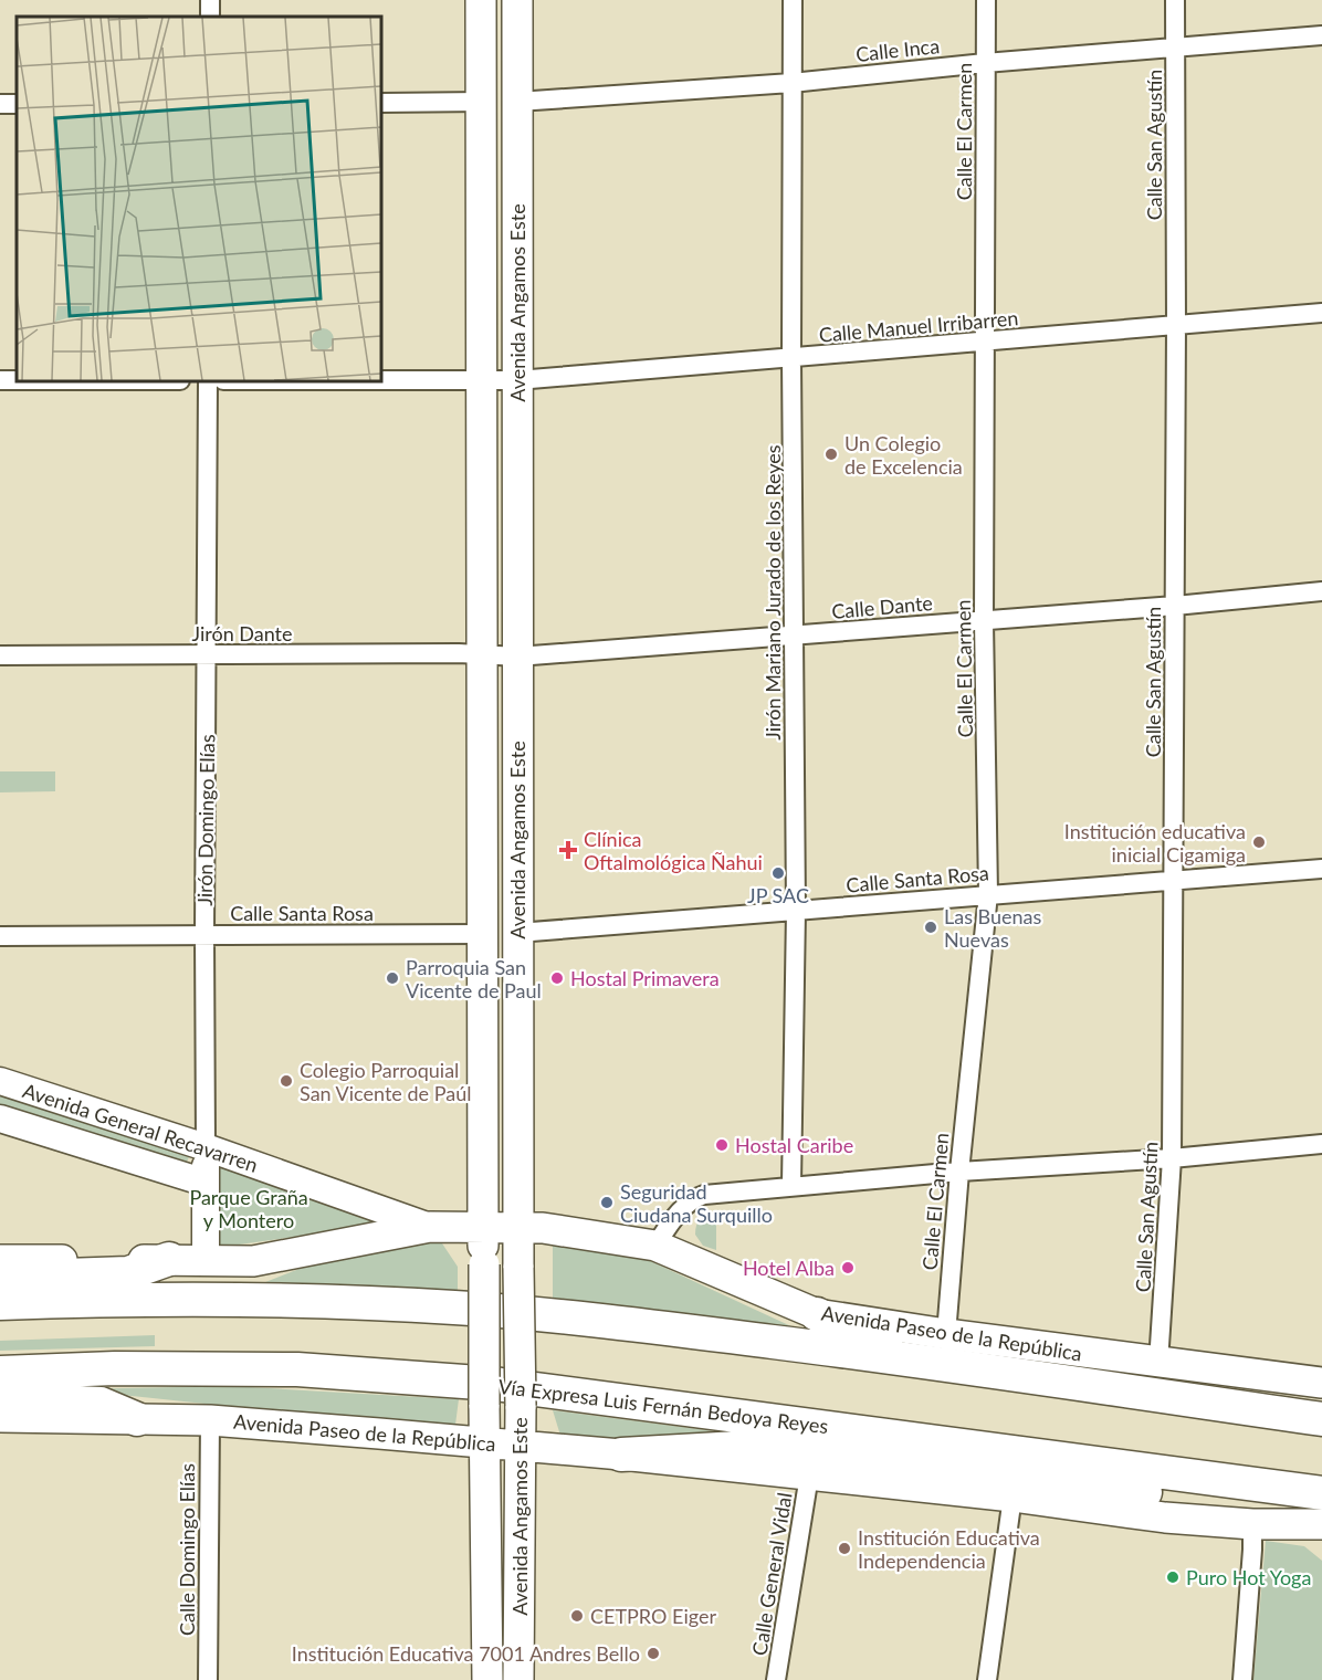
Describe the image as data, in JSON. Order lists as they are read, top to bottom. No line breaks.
{"streets":{"highway":["Vía Expresa Luis Fernán Bedoya Reyes"],"main road":["Avenida Angamos Este","Avenida Paseo de la República"],"street":["Calle Inca","Calle El Carmen","Calle San Agustín","Calle Manuel Irribarren","Jirón Mariano Jurado de los Reyes","Calle Dante","Jirón Dante","Jirón Domingo Elías","Calle Santa Rosa","Avenida General Recavarren","Calle Domingo Elías","Calle General Vidal"]},"crossings":[["Calle Inca","Calle El Carmen"],["Calle Inca","Calle San Agustín"],["Calle Inca","Avenida Angamos Este"],["Calle Inca","Jirón Mariano Jurado de los Reyes"],["Calle El Carmen","Calle Manuel Irribarren"],["Calle El Carmen","Calle Dante"],["Calle El Carmen","Calle Santa Rosa"],["Calle El Carmen","Avenida Paseo de la República"],["Calle San Agustín","Calle Manuel Irribarren"],["Calle San Agustín","Calle Dante"],["Calle San Agustín","Calle Santa Rosa"],["Calle San Agustín","Avenida Paseo de la República"],["Avenida Angamos Este","Calle Manuel Irribarren"],["Avenida Angamos Este","Calle Dante"],["Avenida Angamos Este","Jirón Dante"],["Avenida Angamos Este","Calle Santa Rosa"],["Avenida Angamos Este","Avenida Paseo de la República"],["Calle Manuel Irribarren","Jirón Mariano Jurado de los Reyes"],["Jirón Mariano Jurado de los Reyes","Calle Dante"],["Jirón Mariano Jurado de los Reyes","Calle Santa Rosa"],["Calle Dante","Jirón Dante"],["Jirón Dante","Jirón Domingo Elías"],["Jirón Domingo Elías","Calle Santa Rosa"],["Jirón Domingo Elías","Avenida General Recavarren"],["Jirón Domingo Elías","Avenida Paseo de la República"],["Avenida General Recavarren","Avenida Paseo de la República"],["Avenida Paseo de la República","Calle Domingo Elías"],["Avenida Paseo de la República","Calle General Vidal"]],"parks":["Parque Graña y Montero"],"places":{"other":["Un Colegio de Excelencia","Institución educativa inicial Cigamiga","JP SAC","Las Buenas Nuevas","Parroquia San Vicente de Paul","Hostal Primavera","Colegio Parroquial San Vicente de Paúl","Hostal Caribe","Seguridad Ciudana Surquillo","Hotel Alba","Institución Educativa Independencia","Puro Hot Yoga","CETPRO Eiger","Institución Educativa 7001 Andres Bello"],"health":["Clínica Oftalmológica Ñahui"]}}
